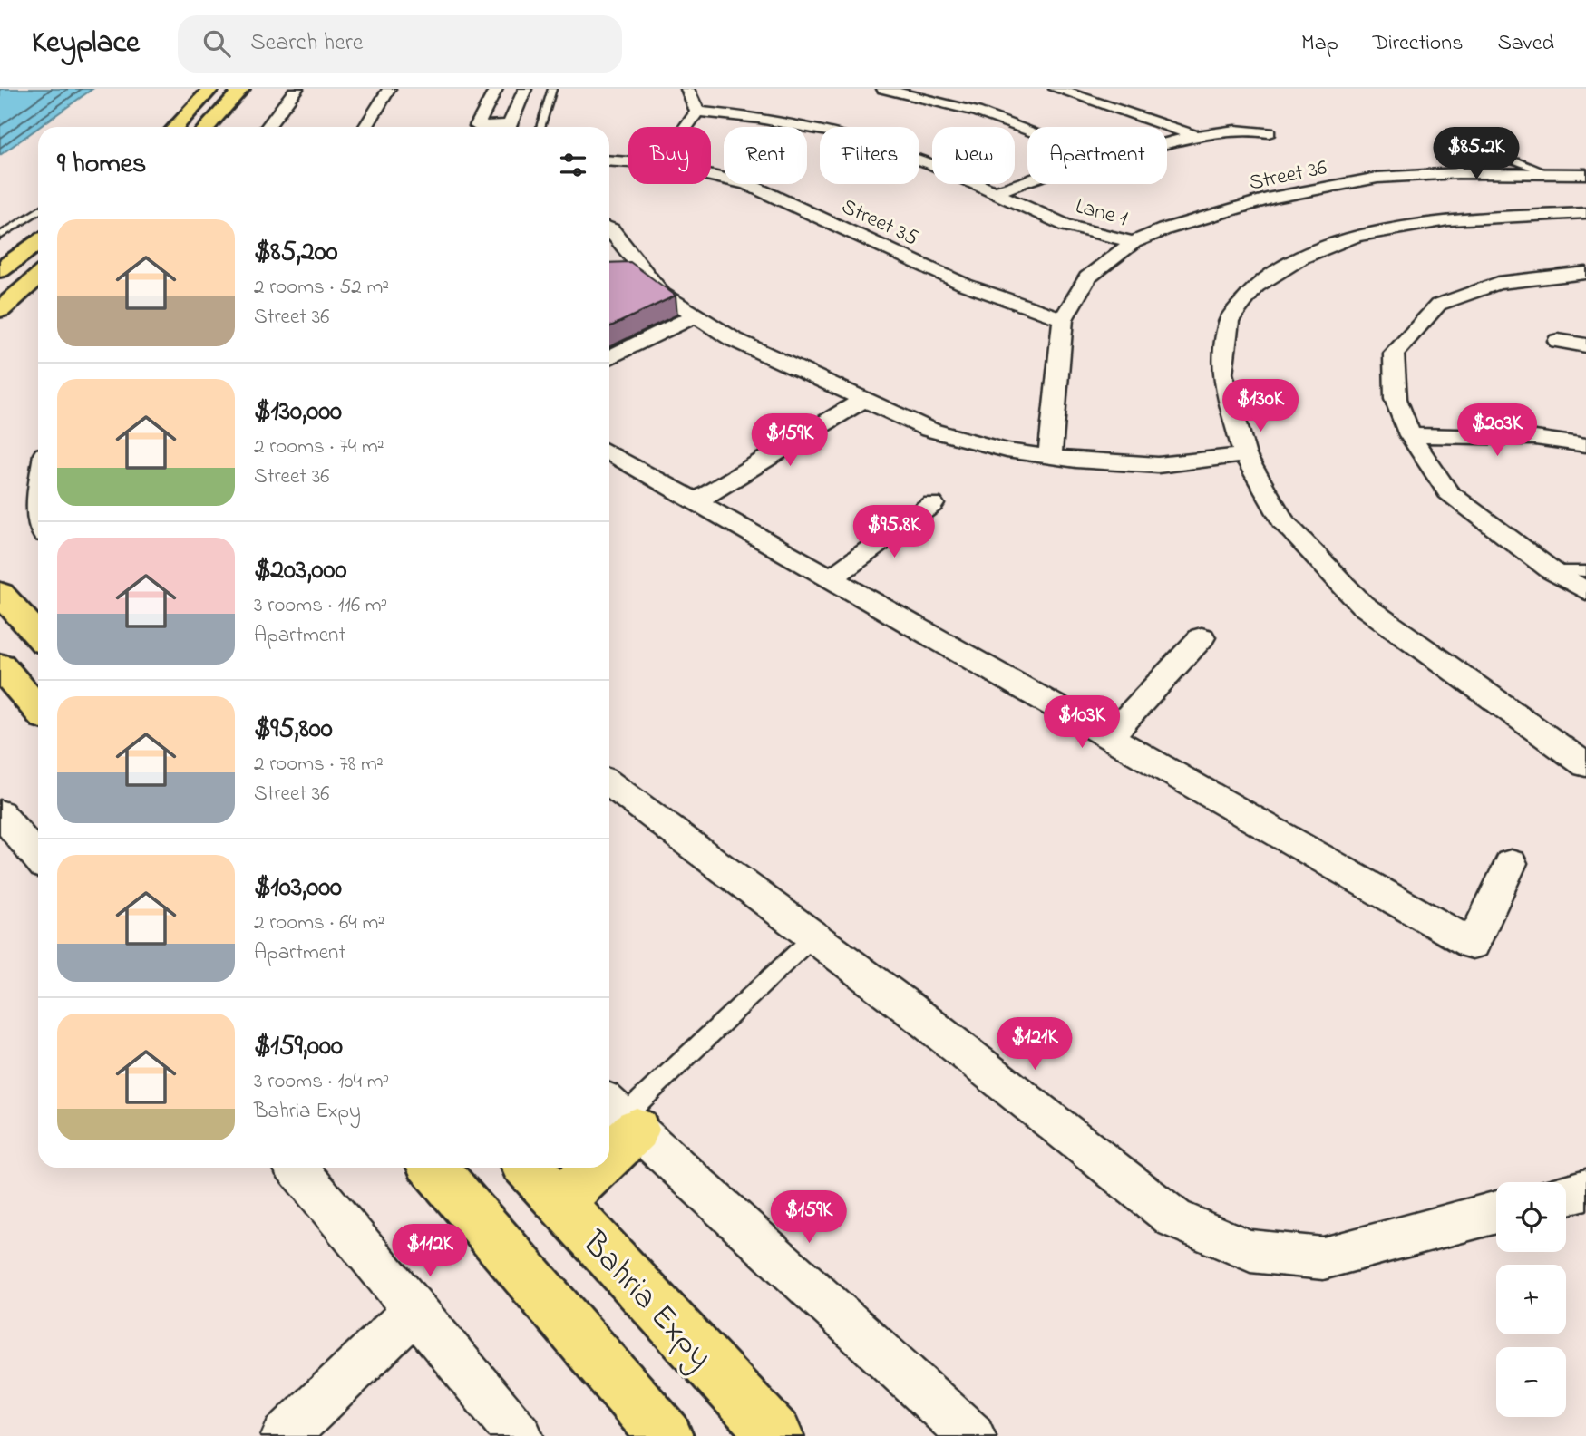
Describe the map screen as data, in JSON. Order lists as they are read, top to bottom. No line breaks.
{"streets":{"main road":["Bahria Expy"],"street":["Street 36","Lane 1","Street 35"]},"crossings":[["Street 36","Lane 1"],["Street 36","Street 35"]],"page":{"header":"Keyplace","search":"Search here","nav":["Map","Directions","Saved"],"price":["$85.2K","$130K","$203K","$159K","$95.8K","$103K","$121K","$159K","$112K"],"chip":["Buy","Rent","Filters","New","Apartment"],"heading":"9 homes","list":[{"name":"$85,200","note":"2 rooms · 52 m² · Street 36"},{"name":"$130,000","note":"2 rooms · 74 m² · Street 36"},{"name":"$203,000","note":"3 rooms · 116 m² · Apartment"},{"name":"$95,800","note":"2 rooms · 78 m² · Street 36"},{"name":"$103,000","note":"2 rooms · 64 m² · Apartment"},{"name":"$159,000","note":"3 rooms · 104 m² · Bahria Expy"}],"map_buttons":["+","−"]}}
